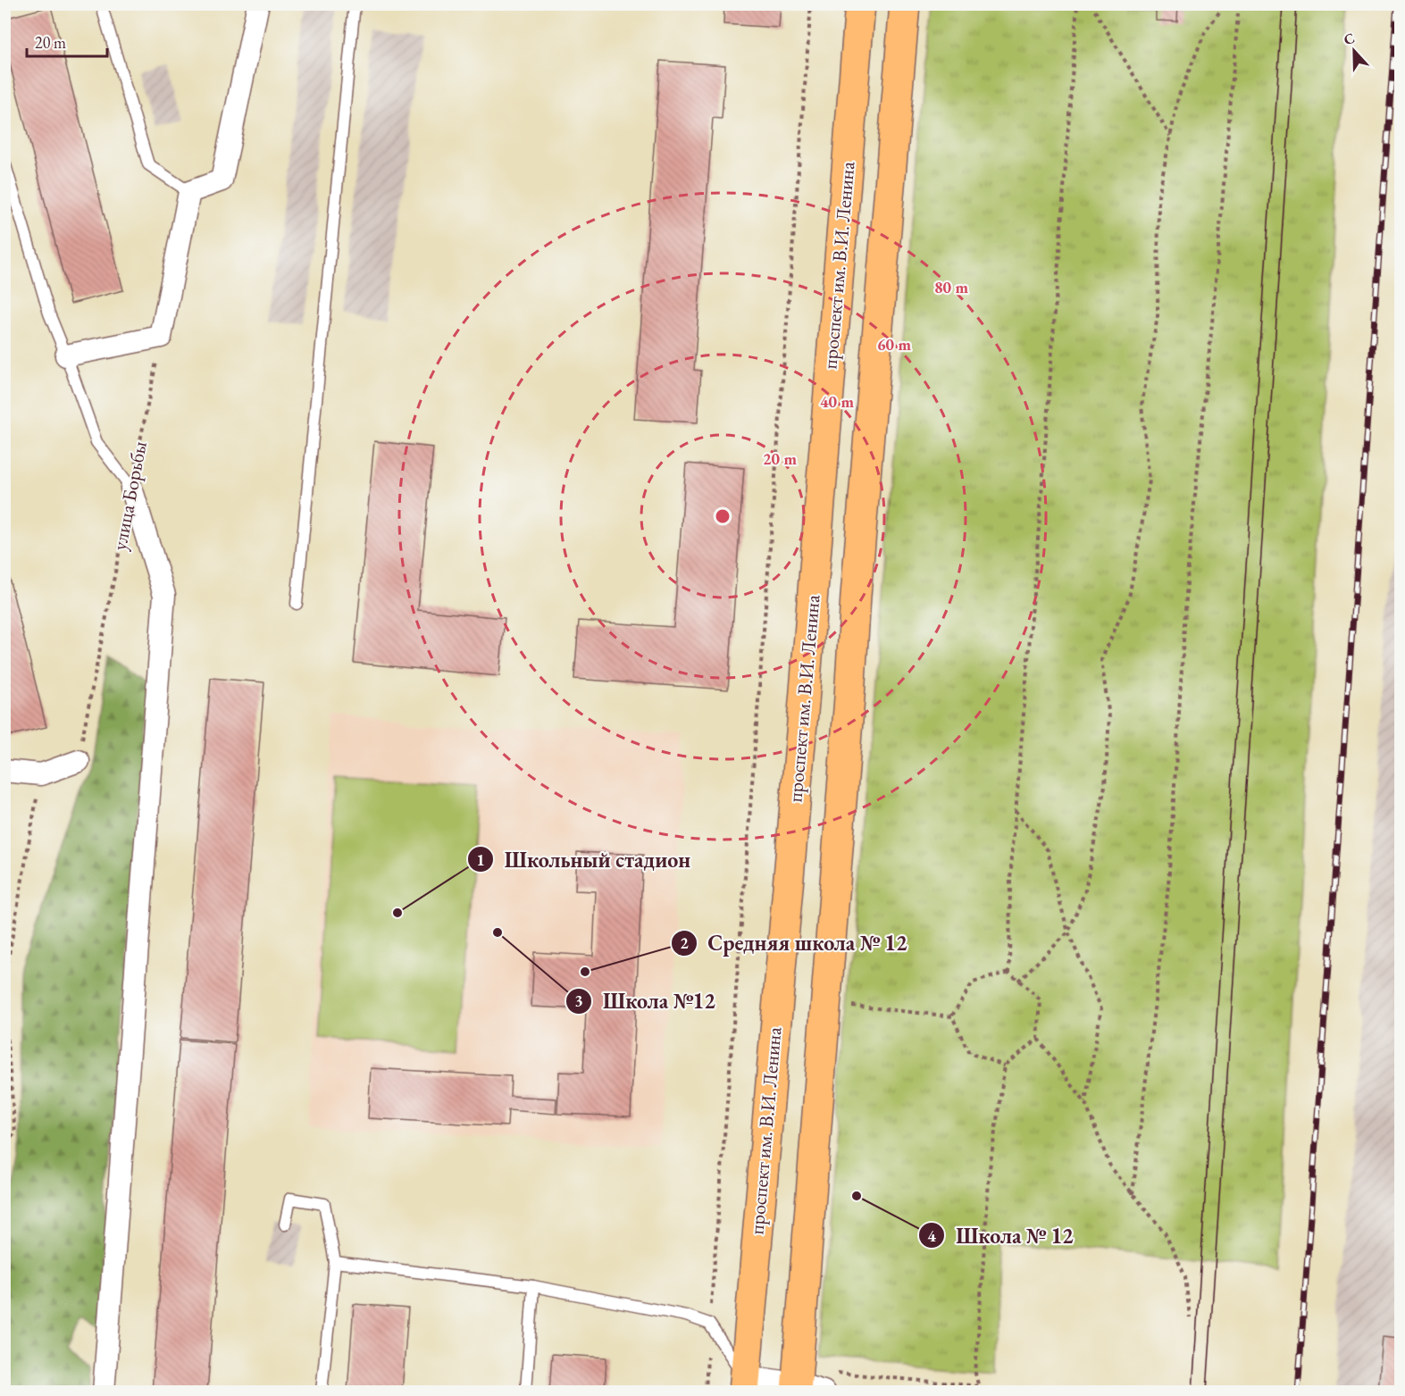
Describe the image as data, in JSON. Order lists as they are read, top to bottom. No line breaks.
{"streets":{"main road":["проспект им. В.И. Ленина"],"path":["улица Борьбы"]},"places":["Школьный стадион","Школа №12","Средняя школа № 12","Школа № 12"],"scale_bar":"20 m","north":"top","rings":["80 m","60 m","40 m","20 m"]}
